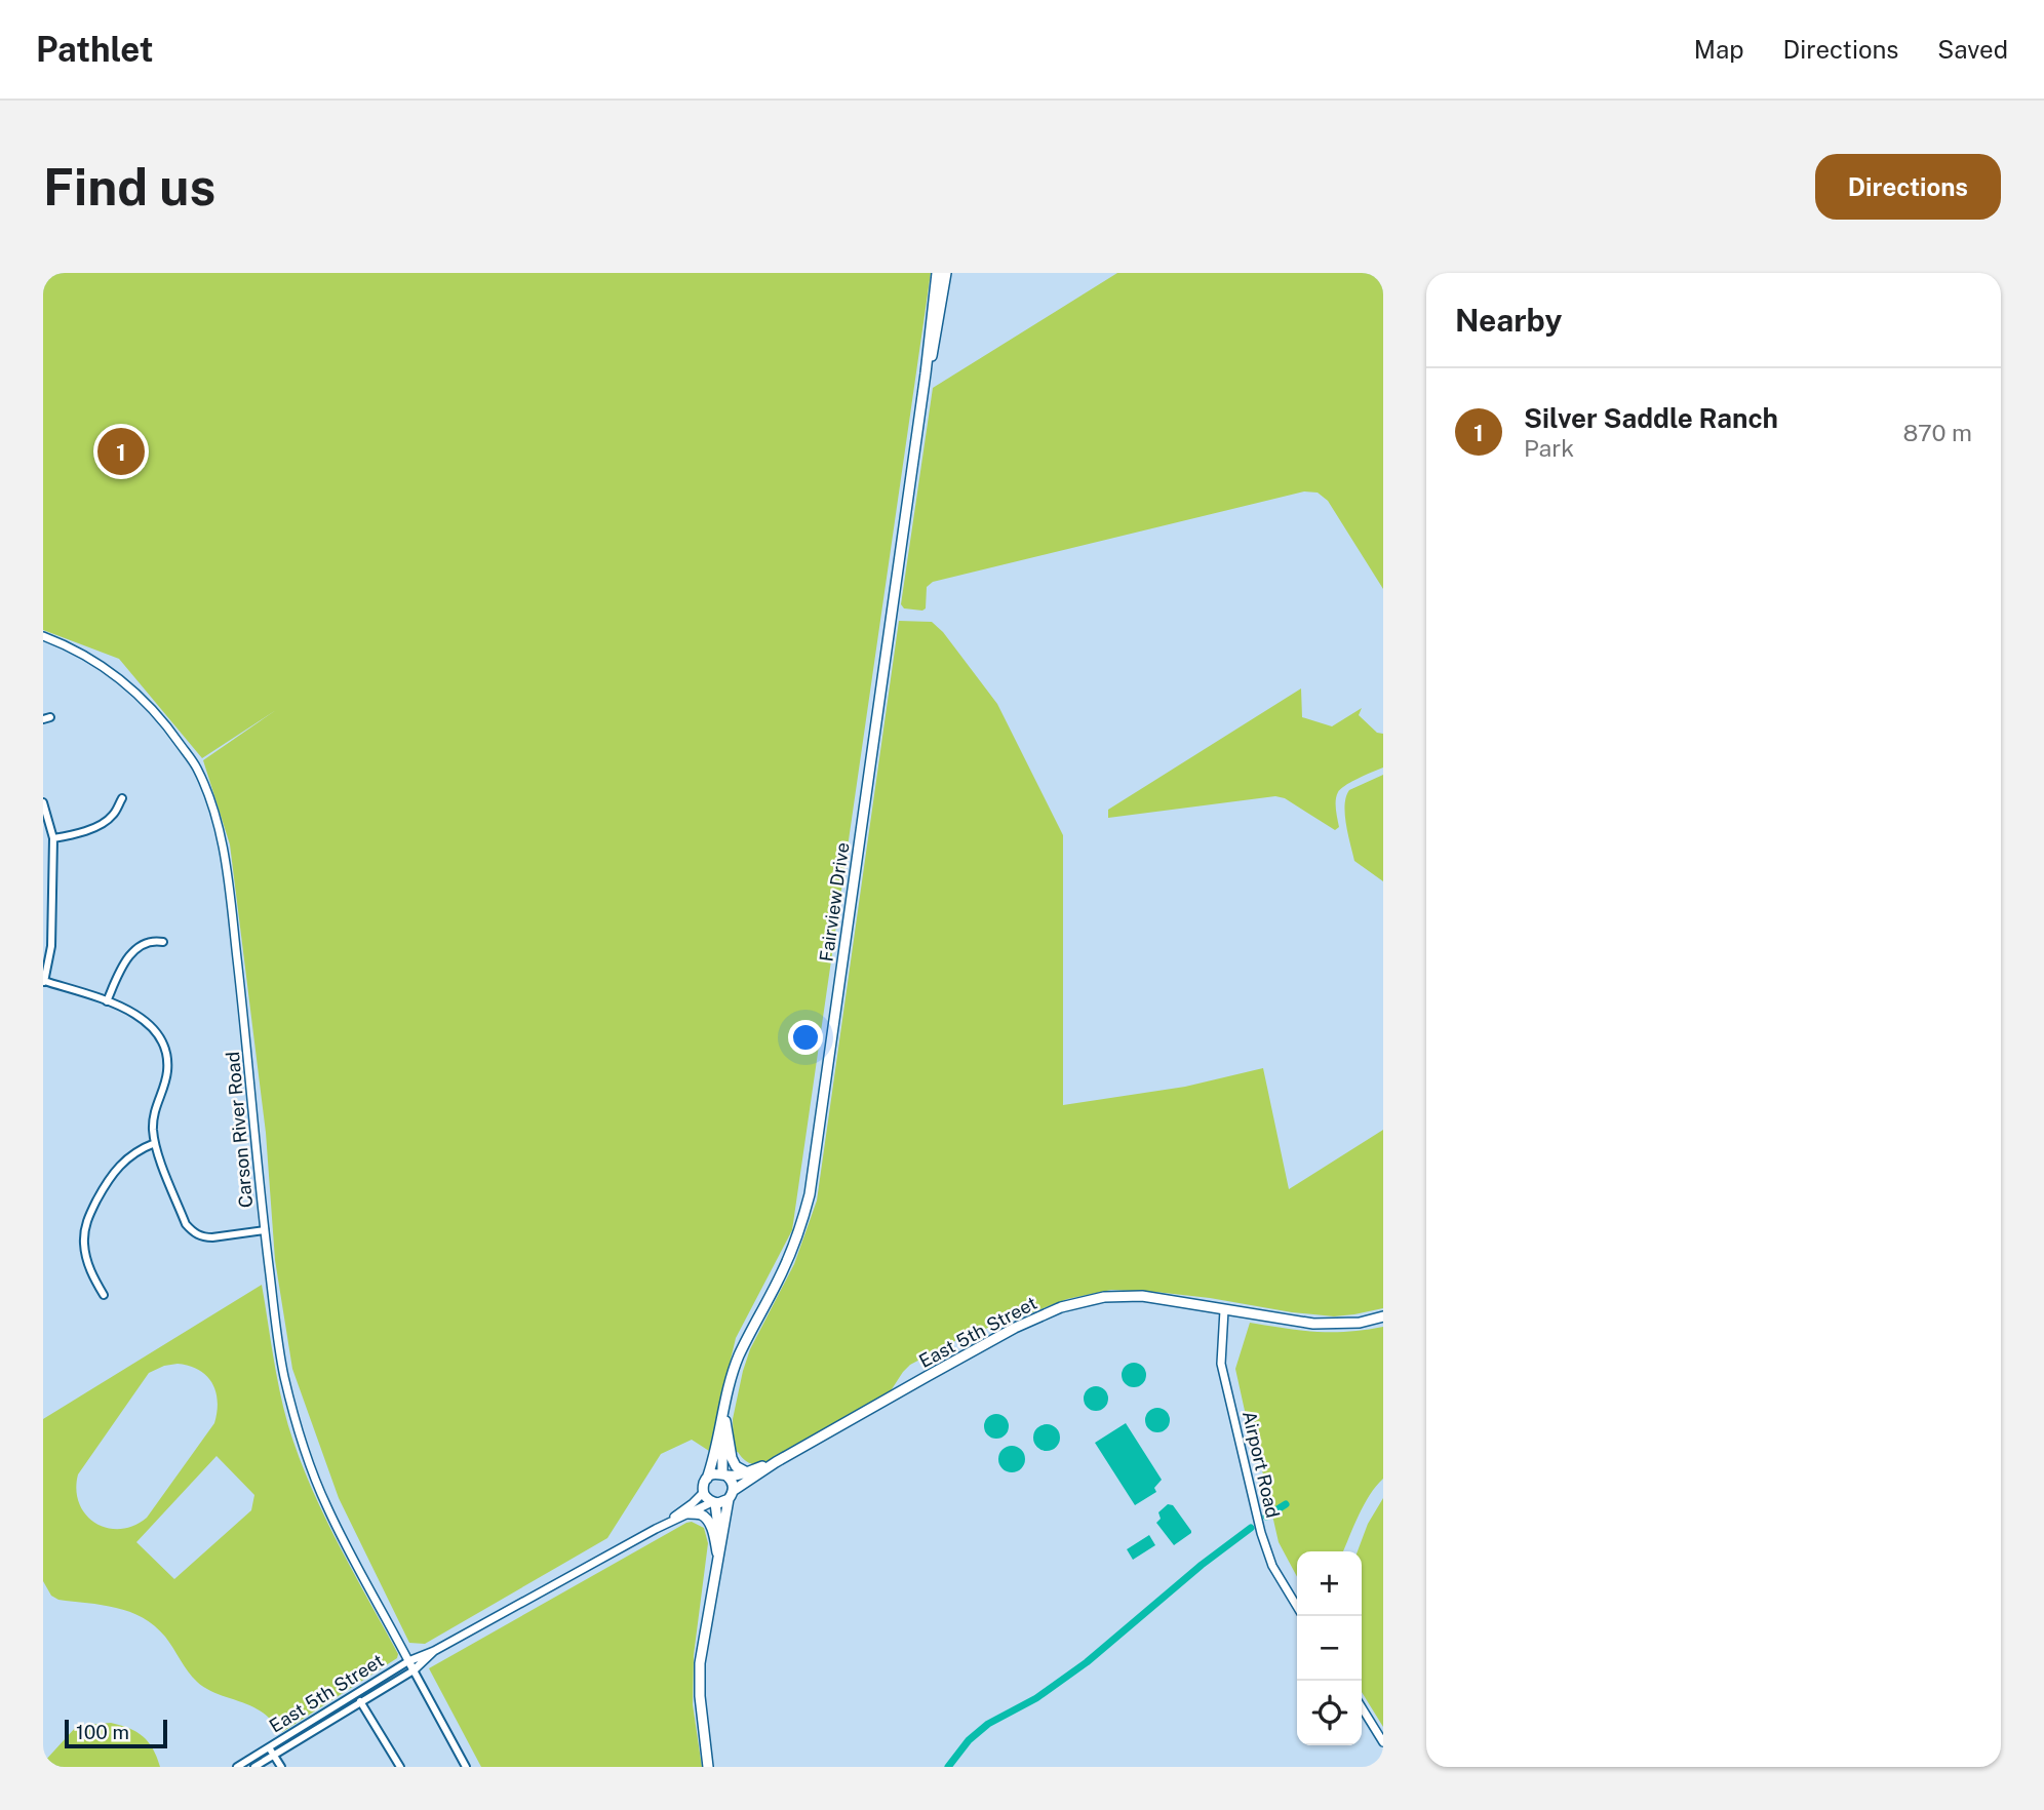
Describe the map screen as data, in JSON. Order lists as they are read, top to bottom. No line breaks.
{"streets":{"main road":["Fairview Drive","East 5th Street"],"street":["Carson River Road","Airport Road"]},"crossings":[["Fairview Drive","East 5th Street"],["Carson River Road","East 5th Street"],["East 5th Street","Airport Road"]],"scale_bar":"100 m","page":{"header":"Pathlet","nav":["Map","Directions","Saved"],"buttons":"Directions","title":"Find us","heading":"Nearby","list":[{"mark":"1","name":"Silver Saddle Ranch","note":"Park","value":"870 m"}],"pins":"1","map_buttons":["+","−"],"scale":"100 m"}}
